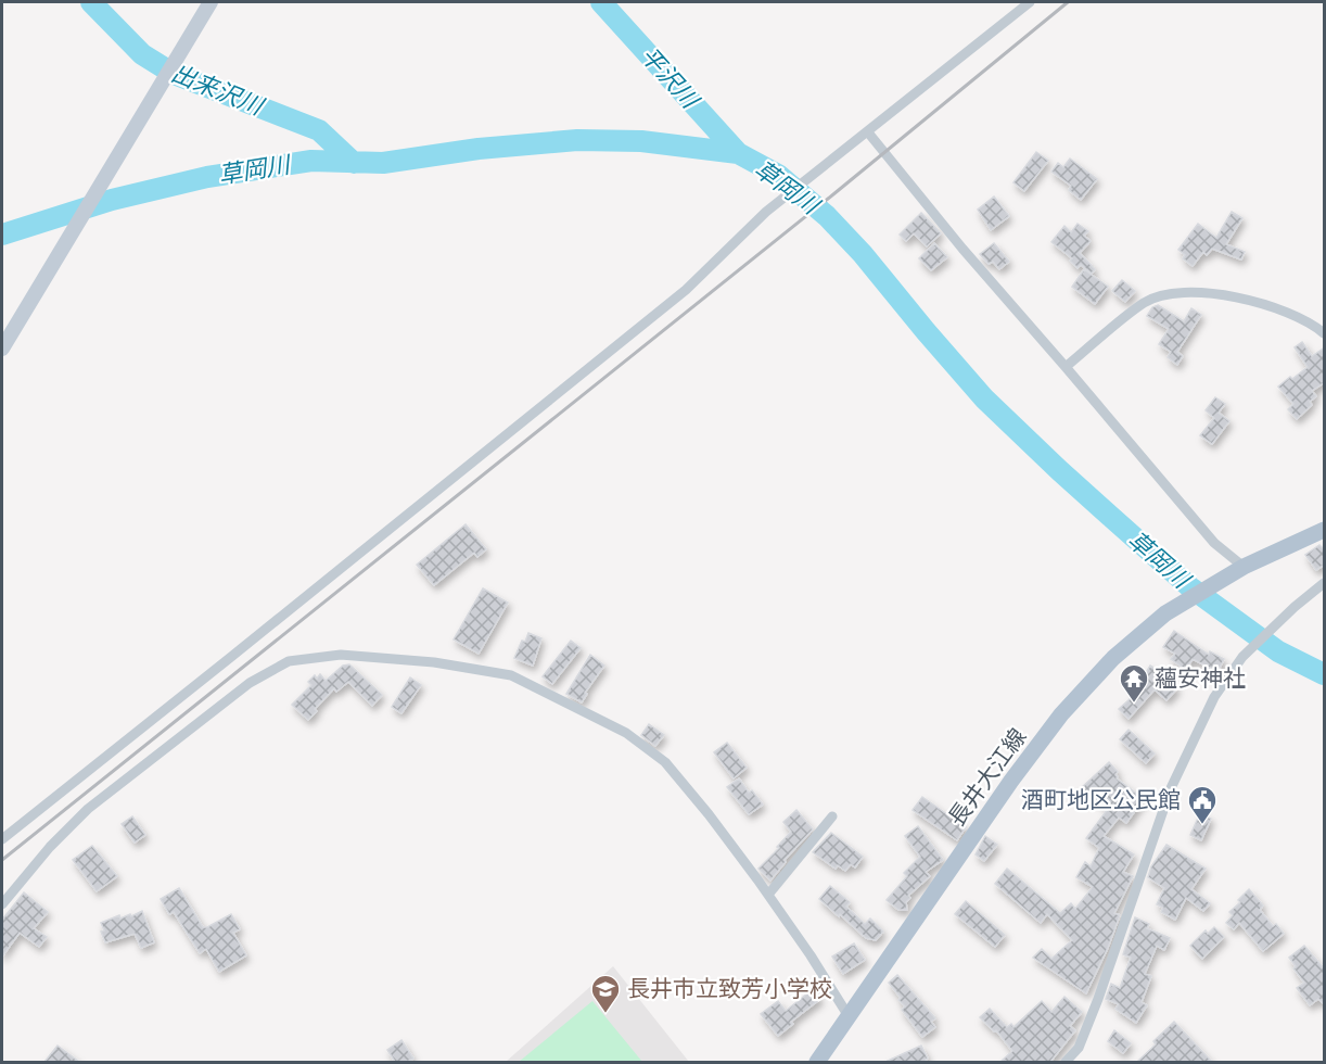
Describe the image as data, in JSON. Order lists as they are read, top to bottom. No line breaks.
{"streets":{"main road":["長井大江線"]},"water":["平沢川","出来沢川","草岡川"],"places":{"temple":["蘊安神社"],"public building":["酒町地区公民館"],"school or university":["長井市立致芳小学校"]}}
